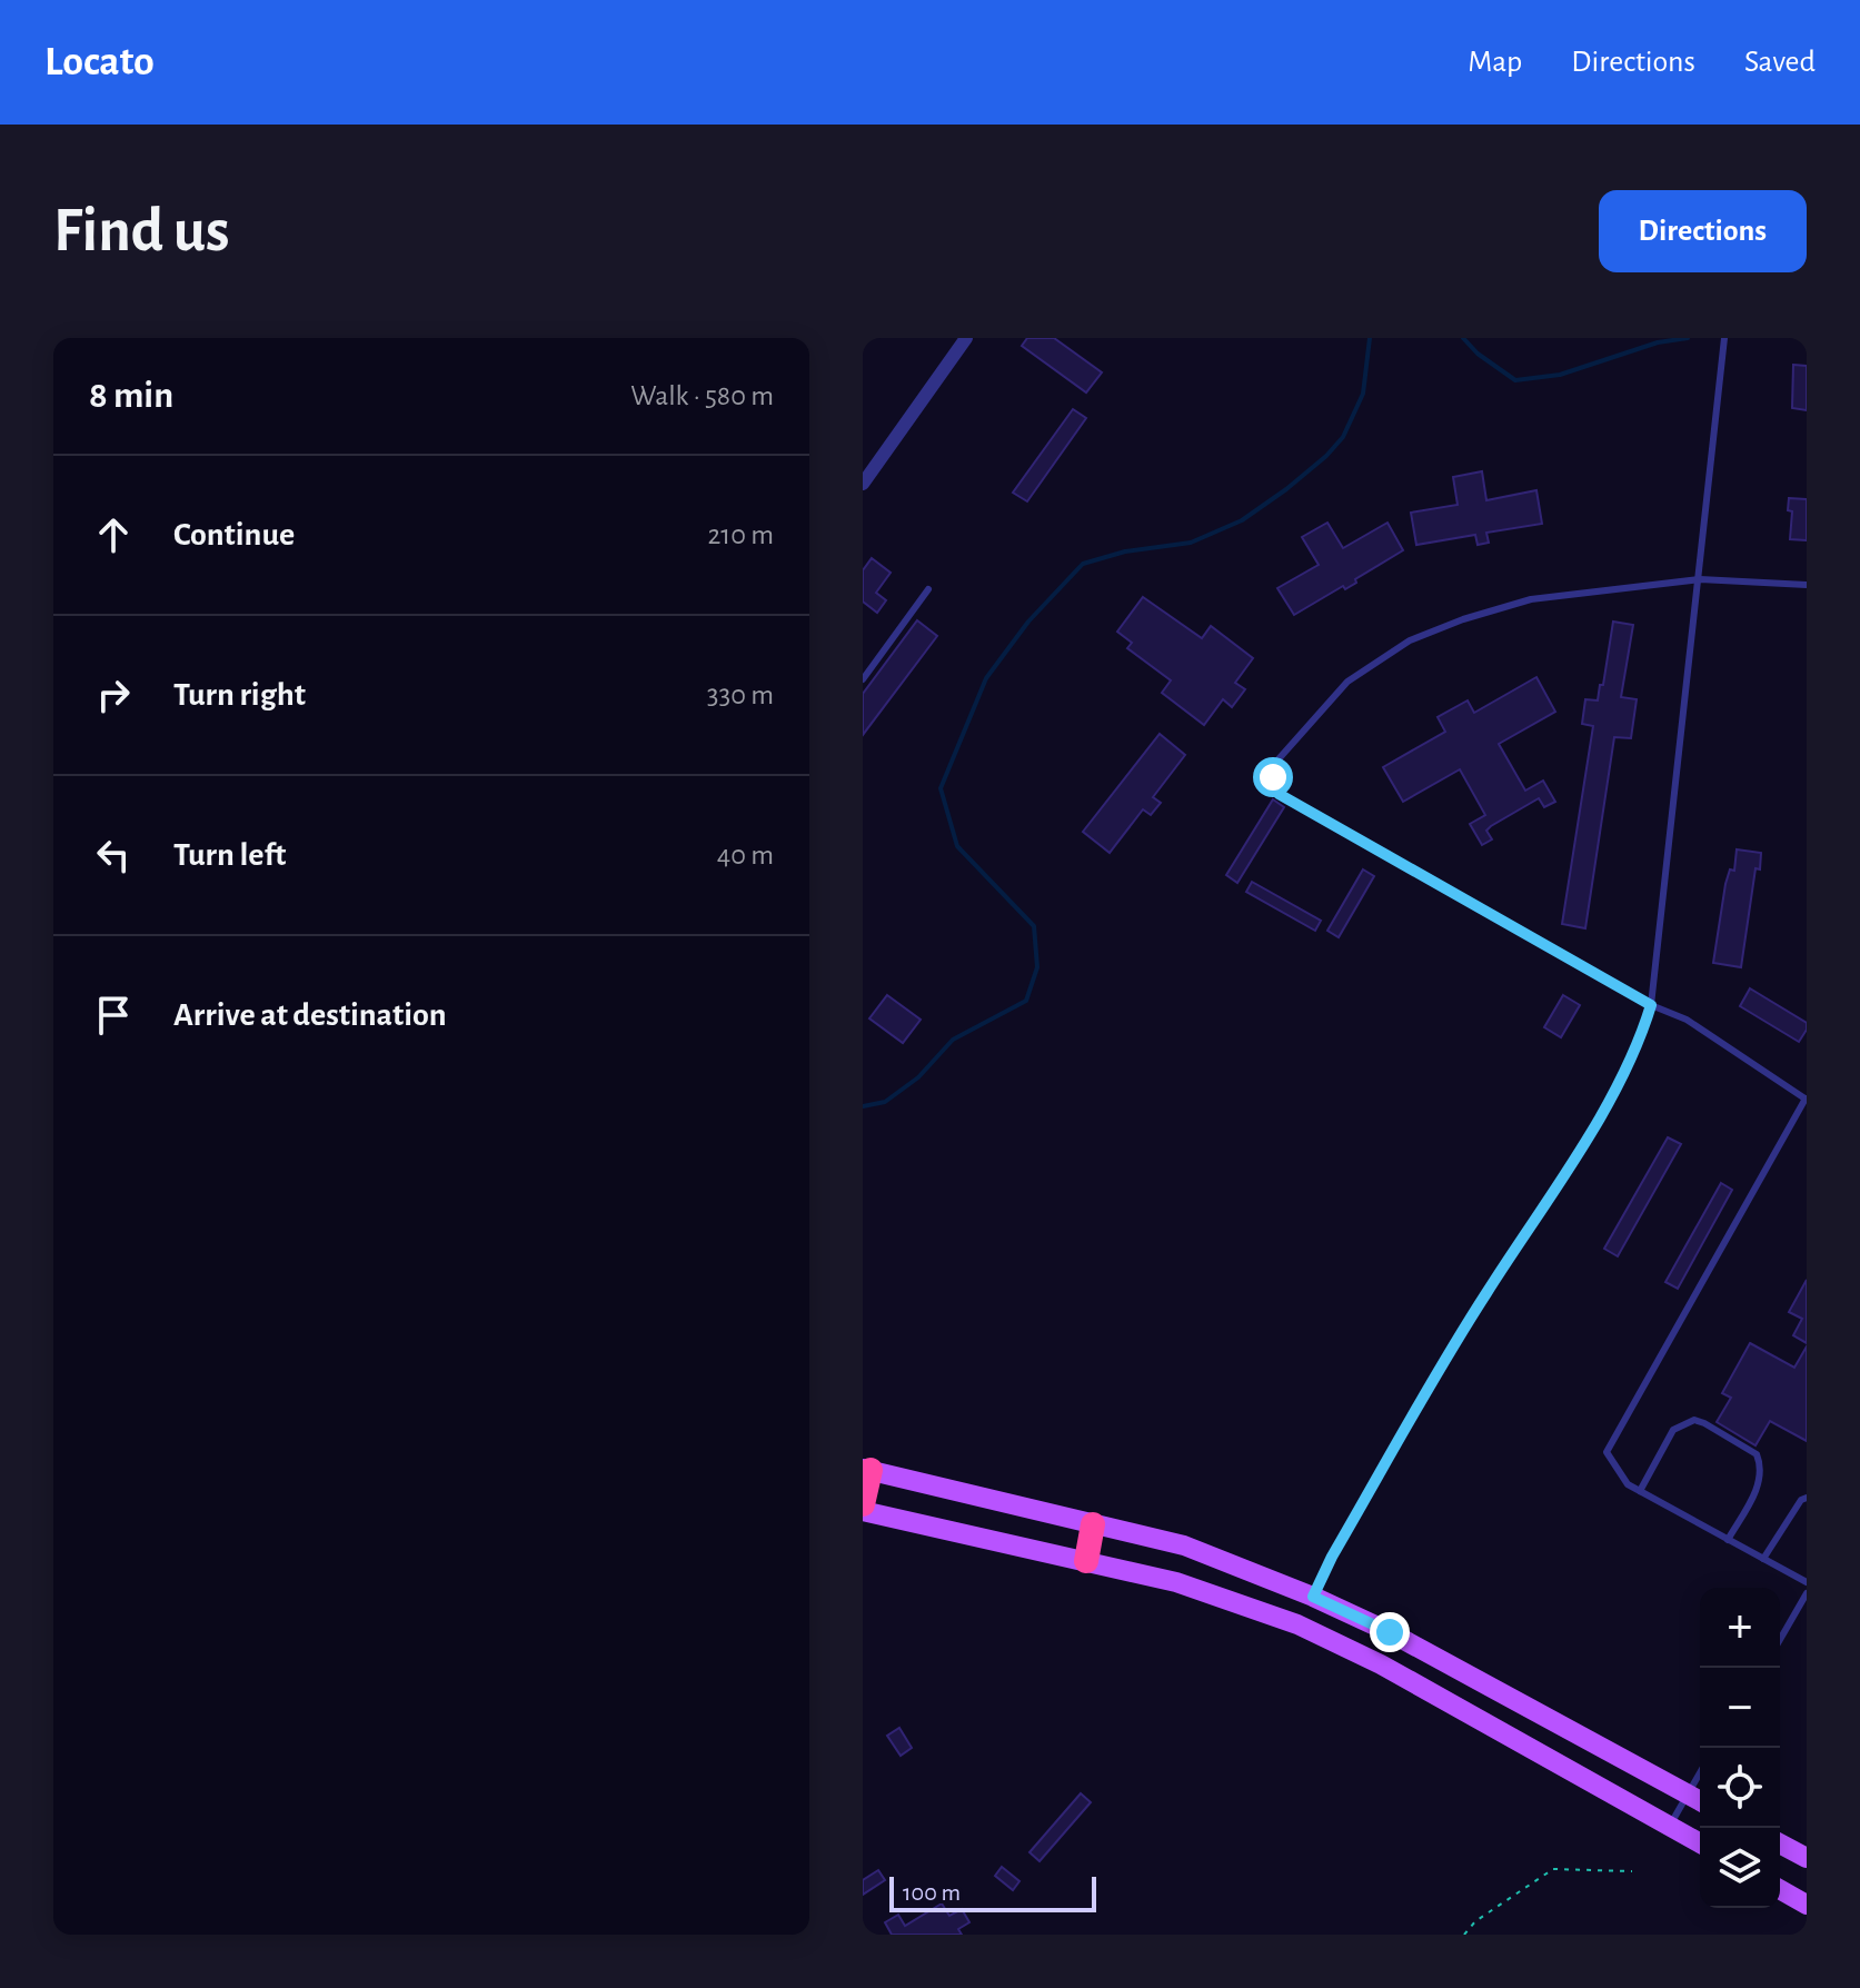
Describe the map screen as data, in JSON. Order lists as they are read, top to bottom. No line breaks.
{"scale_bar":"100 m","page":{"header":"Locato","nav":["Map","Directions","Saved"],"buttons":"Directions","title":"Find us","heading":["8 min","Walk · 580 m"],"list":[["Continue","210 m"],["Turn right","330 m"],["Turn left","40 m"],"Arrive at destination"],"map_buttons":["+","−"],"scale":"100 m"}}
